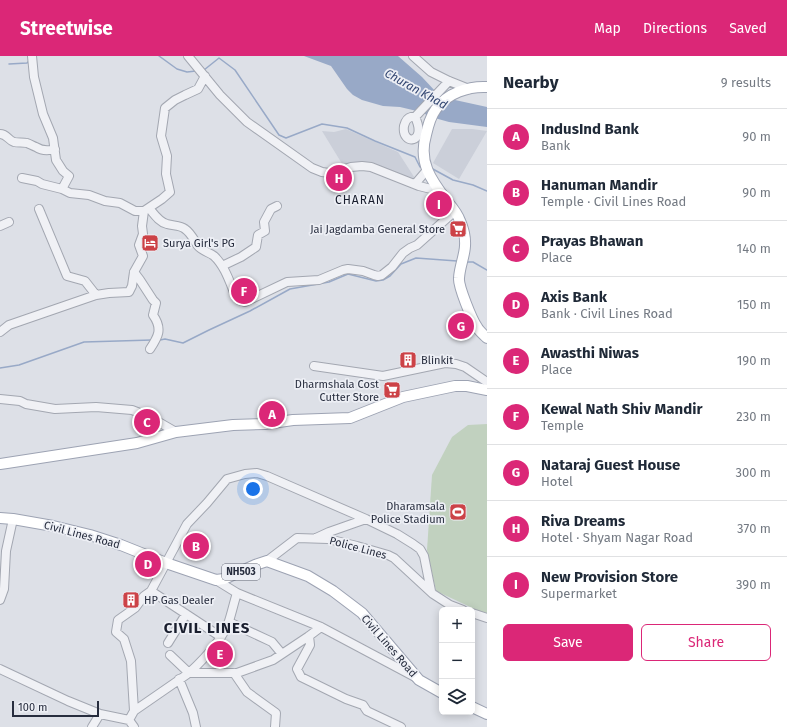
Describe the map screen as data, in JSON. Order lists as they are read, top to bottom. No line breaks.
{"streets":{"main road":["Civil Lines Road","NH503"],"street":["Police Lines"]},"crossings":[["Civil Lines Road","Police Lines"],["Civil Lines Road","NH503"],["Police Lines","NH503"]],"districts":["CHARAN","CIVIL LINES"],"water":["Churan Khad"],"places":{"supermarket":["Jai Jagdamba General Store","Dharmshala Cost Cutter Store"],"hotel":["Surya Girl's PG"],"building":["Blinkit","HP Gas Dealer"],"sports":["Dharamsala Police Stadium"]},"scale_bar":"100 m","page":{"header":"Streetwise","nav":["Map","Directions","Saved"],"heading":["Nearby","9 results"],"list":[{"mark":"A","name":"IndusInd Bank","note":"Bank","value":"90 m"},{"mark":"B","name":"Hanuman Mandir","note":"Temple · Civil Lines Road","value":"90 m"},{"mark":"C","name":"Prayas Bhawan","note":"Place","value":"140 m"},{"mark":"D","name":"Axis Bank","note":"Bank · Civil Lines Road","value":"150 m"},{"mark":"E","name":"Awasthi Niwas","note":"Place","value":"190 m"},{"mark":"F","name":"Kewal Nath Shiv Mandir","note":"Temple","value":"230 m"},{"mark":"G","name":"Nataraj Guest House","note":"Hotel","value":"300 m"},{"mark":"H","name":"Riva Dreams","note":"Hotel · Shyam Nagar Road","value":"370 m"},{"mark":"I","name":"New Provision Store","note":"Supermarket","value":"390 m"}],"pins":["H","I","F","G","A","C","B","D","E"],"map_buttons":["+","−"],"buttons":["Save","Share"],"scale":"100 m"}}
